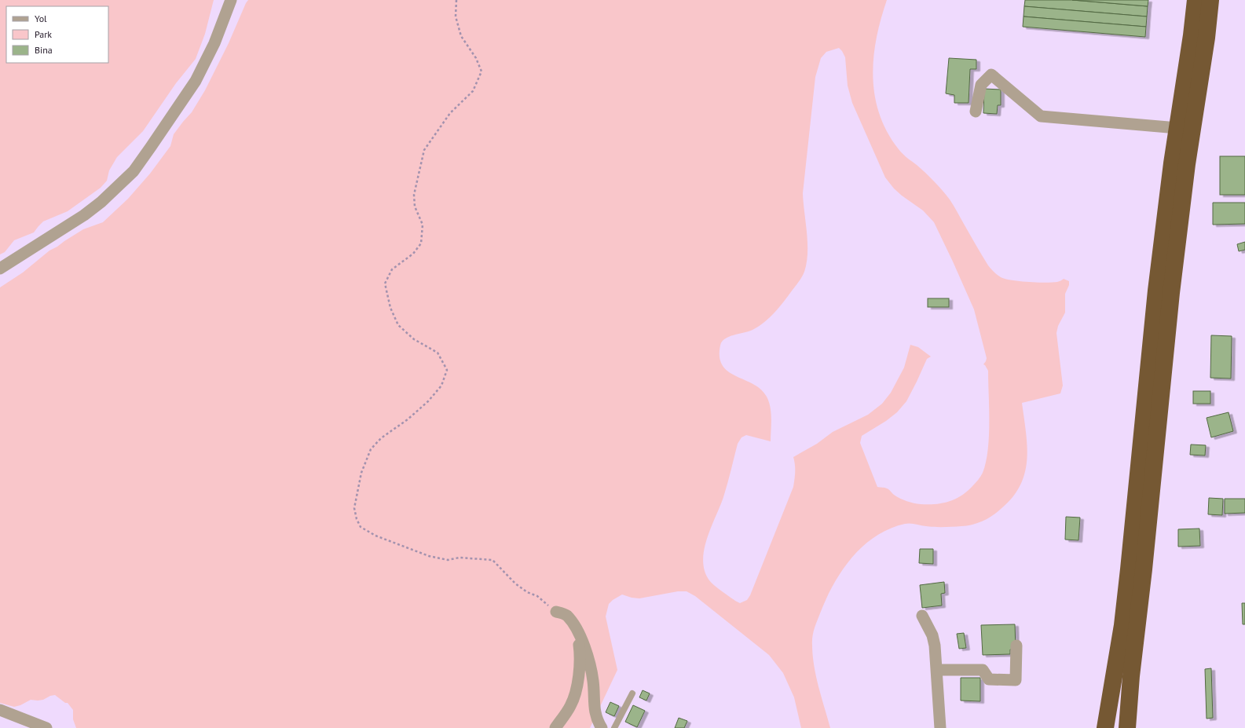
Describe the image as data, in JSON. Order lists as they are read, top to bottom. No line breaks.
{"legend":["Yol","Park","Bina"]}
